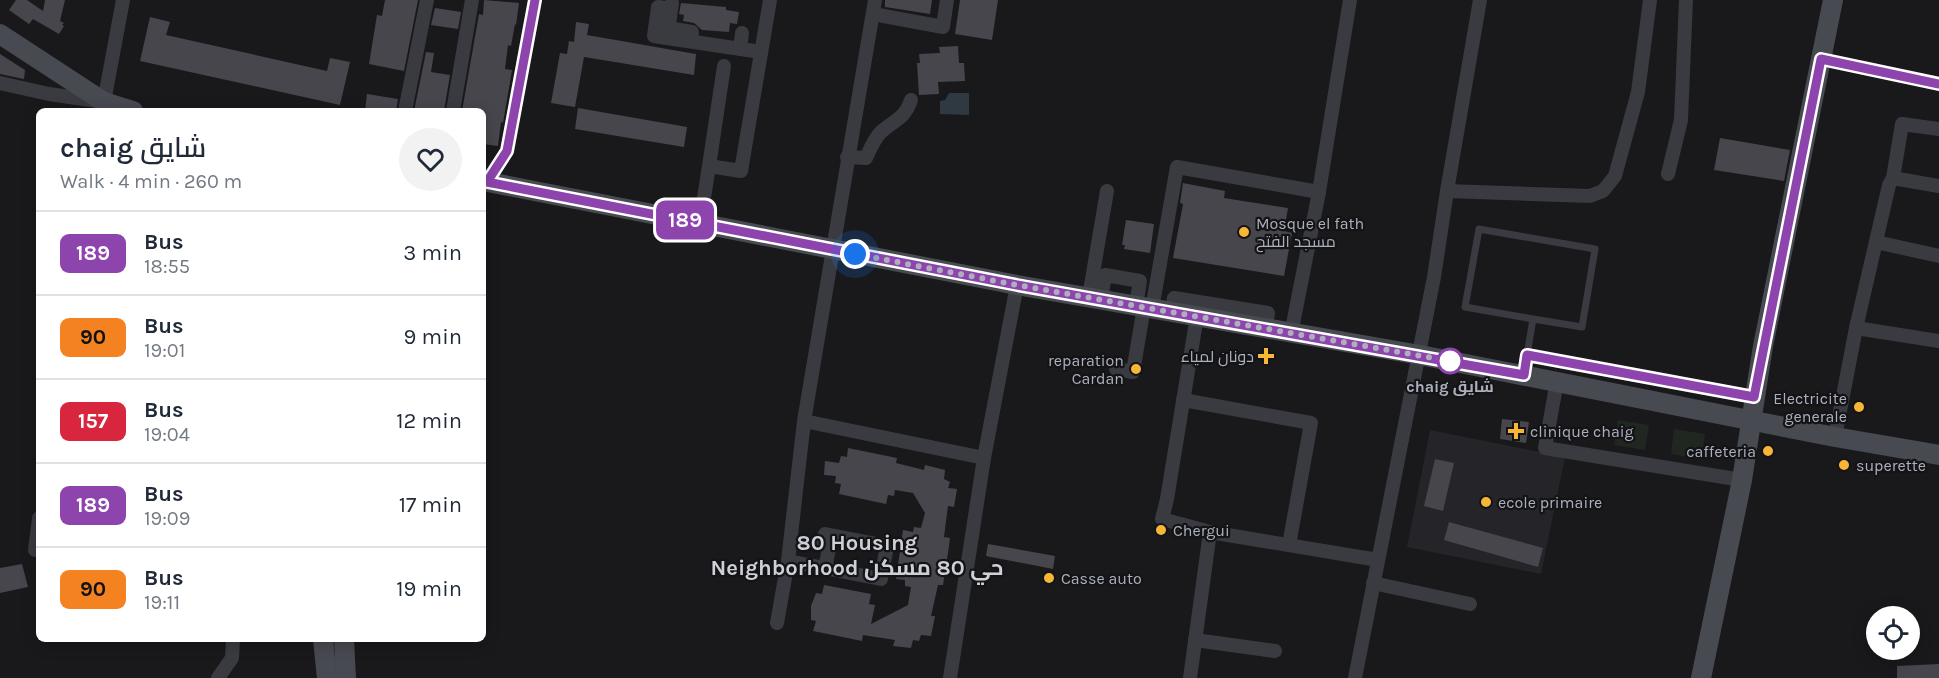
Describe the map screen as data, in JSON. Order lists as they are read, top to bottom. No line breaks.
{"districts":["80 Housing Neighborhood حي 80 مسكن"],"places":{"other":["Mosque el fath مسجد الفتح","chaig شايق","reparation Cardan","Electricite generale","caffeteria","superette","ecole primaire","Chergui","Casse auto"],"health":["دونان لمياء","clinique chaig"]},"lines":["bus line 189"],"page":{"on_map":"189","heading":["chaig شايق","Walk · 4 min · 260 m"],"list":[{"mark":"189","name":"Bus","note":"18:55","value":"3 min"},{"mark":"90","name":"Bus","note":"19:01","value":"9 min"},{"mark":"157","name":"Bus","note":"19:04","value":"12 min"},{"mark":"189","name":"Bus","note":"19:09","value":"17 min"},{"mark":"90","name":"Bus","note":"19:11","value":"19 min"}]}}
